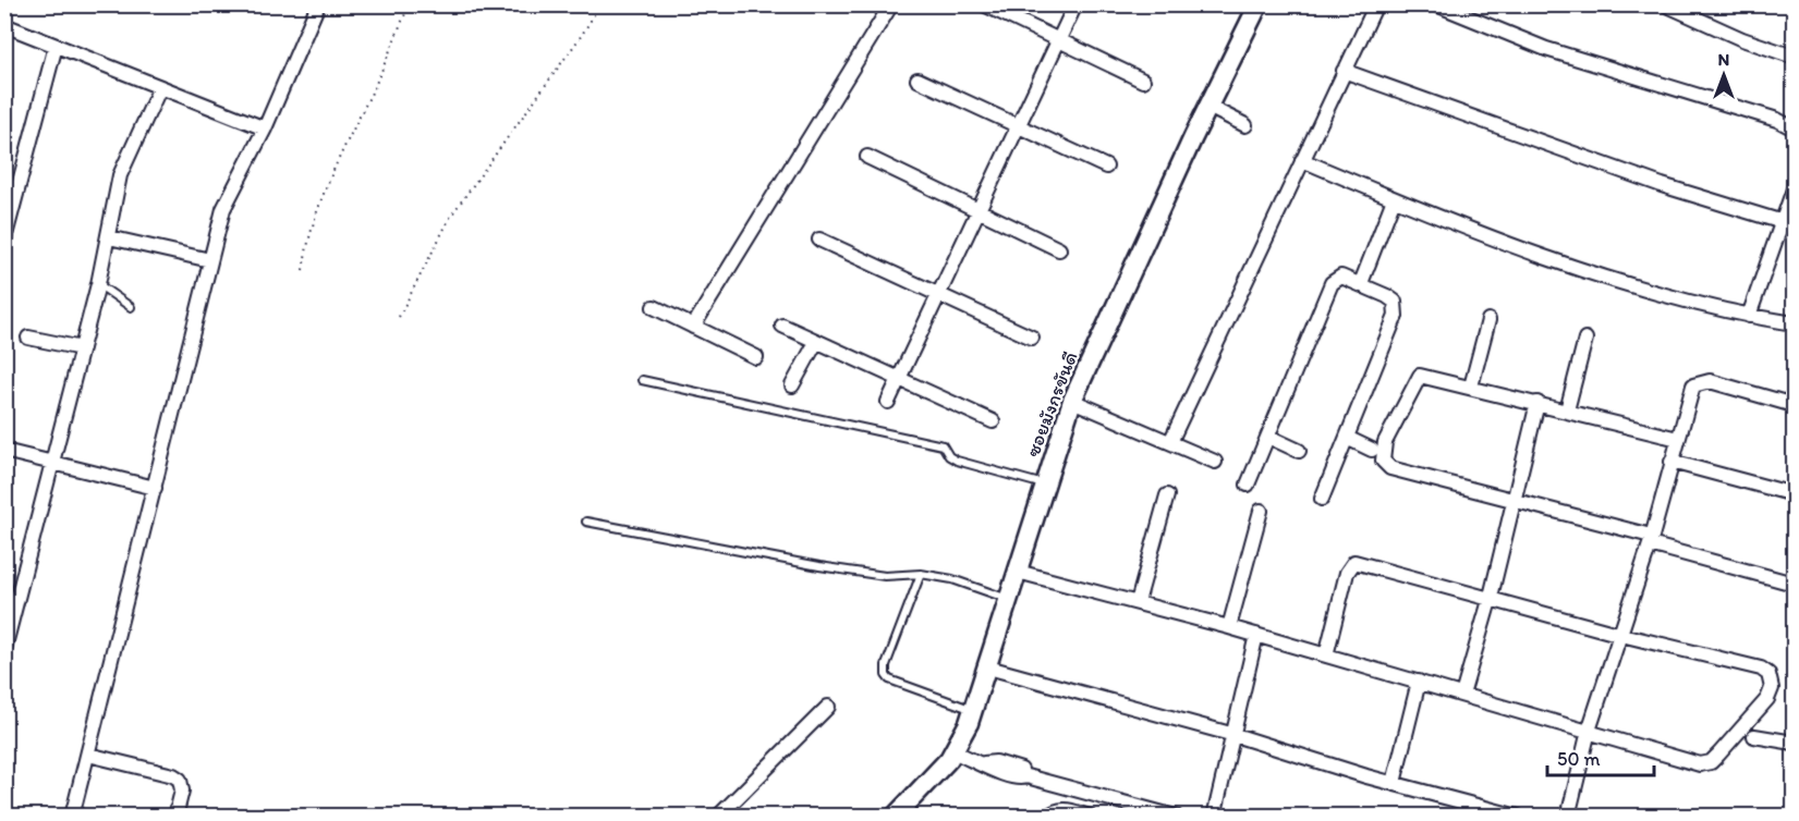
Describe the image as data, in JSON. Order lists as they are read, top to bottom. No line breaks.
{"streets":{"street":["ซอยมังกรขันดี"]},"scale_bar":"50 m","north":"top"}
